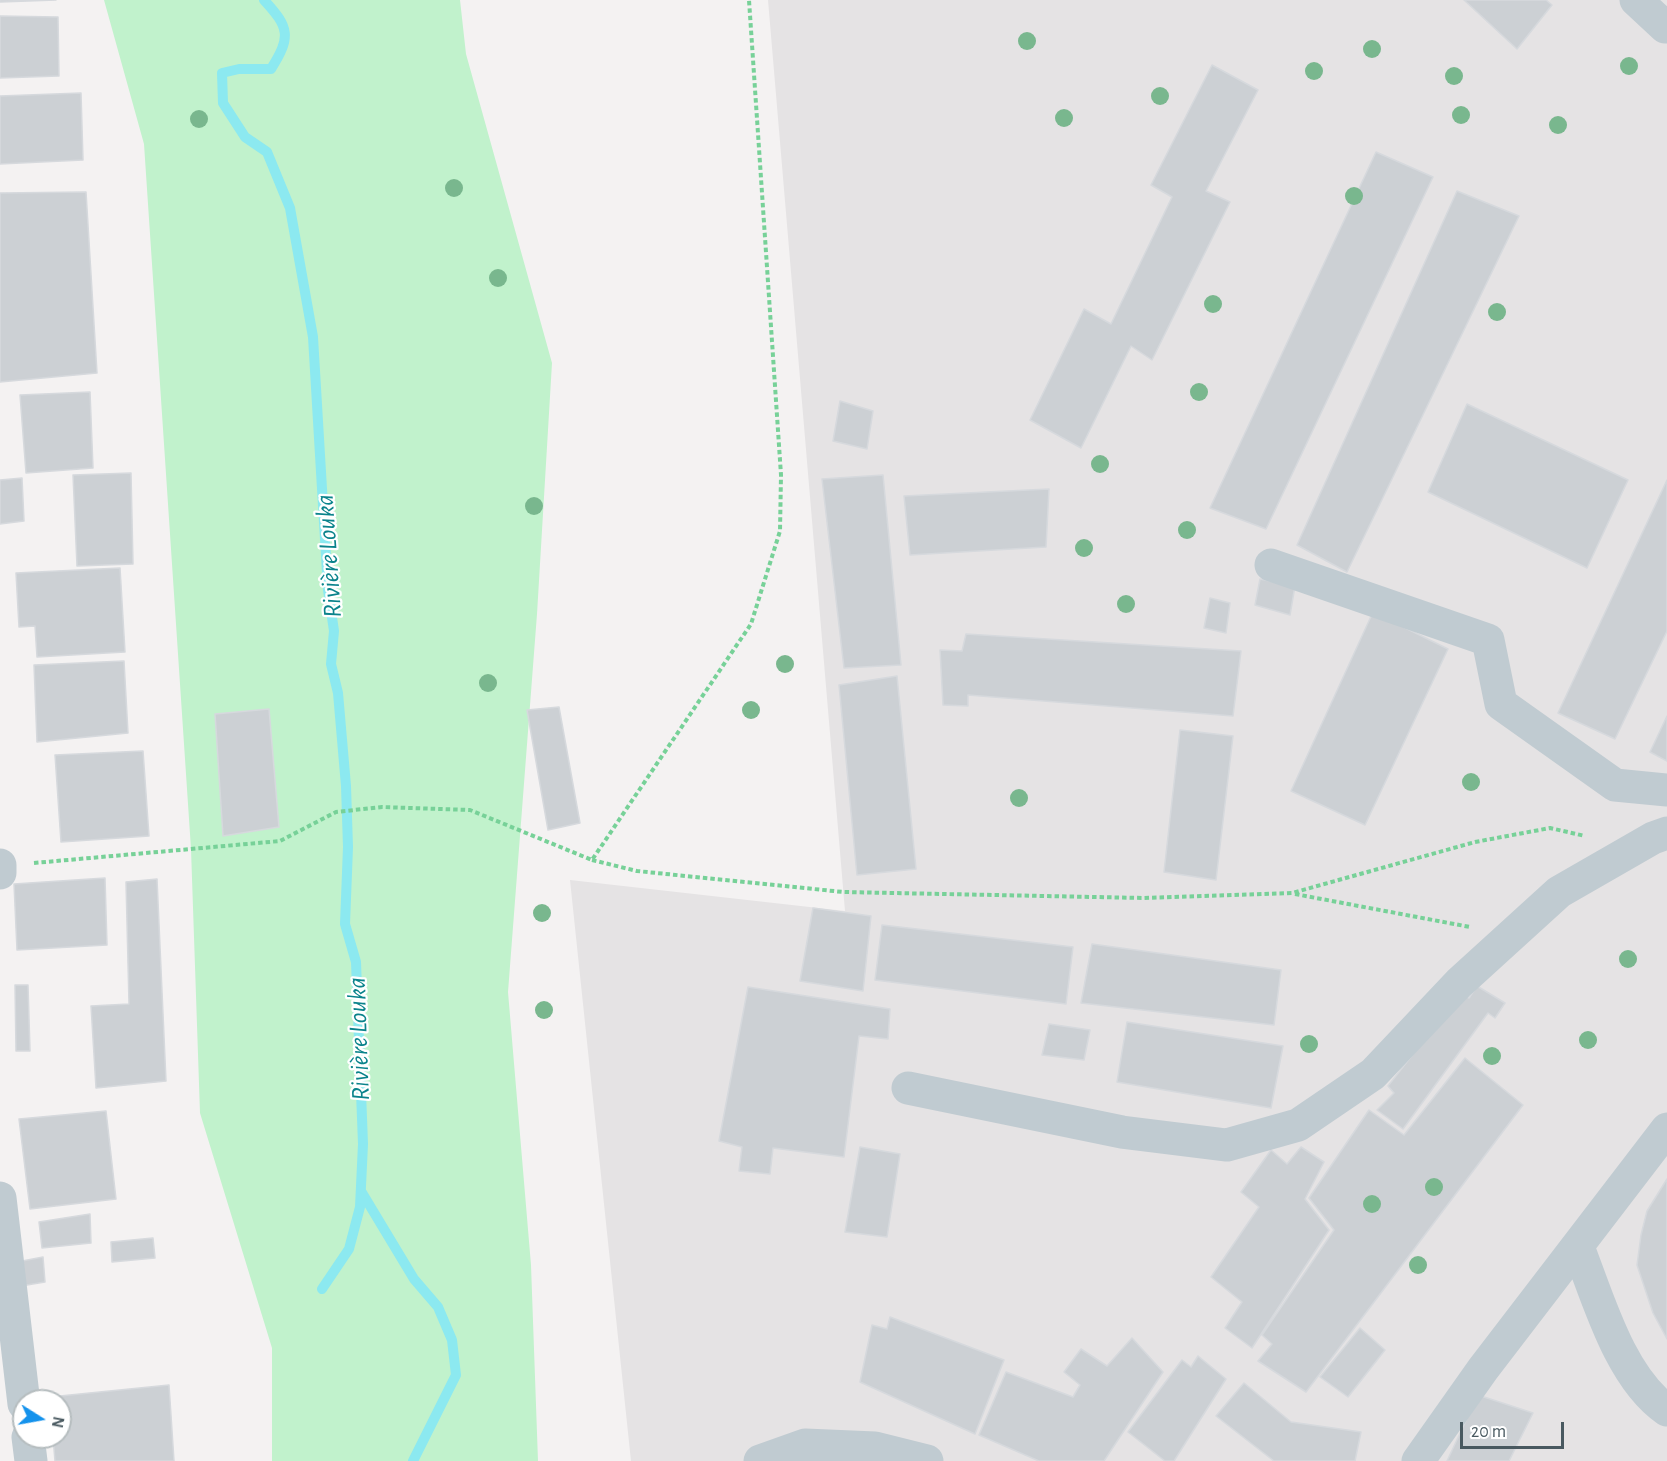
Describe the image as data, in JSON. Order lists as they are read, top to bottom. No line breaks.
{"water":["Rivière Louka"],"scale_bar":"20 m","north":"right"}
